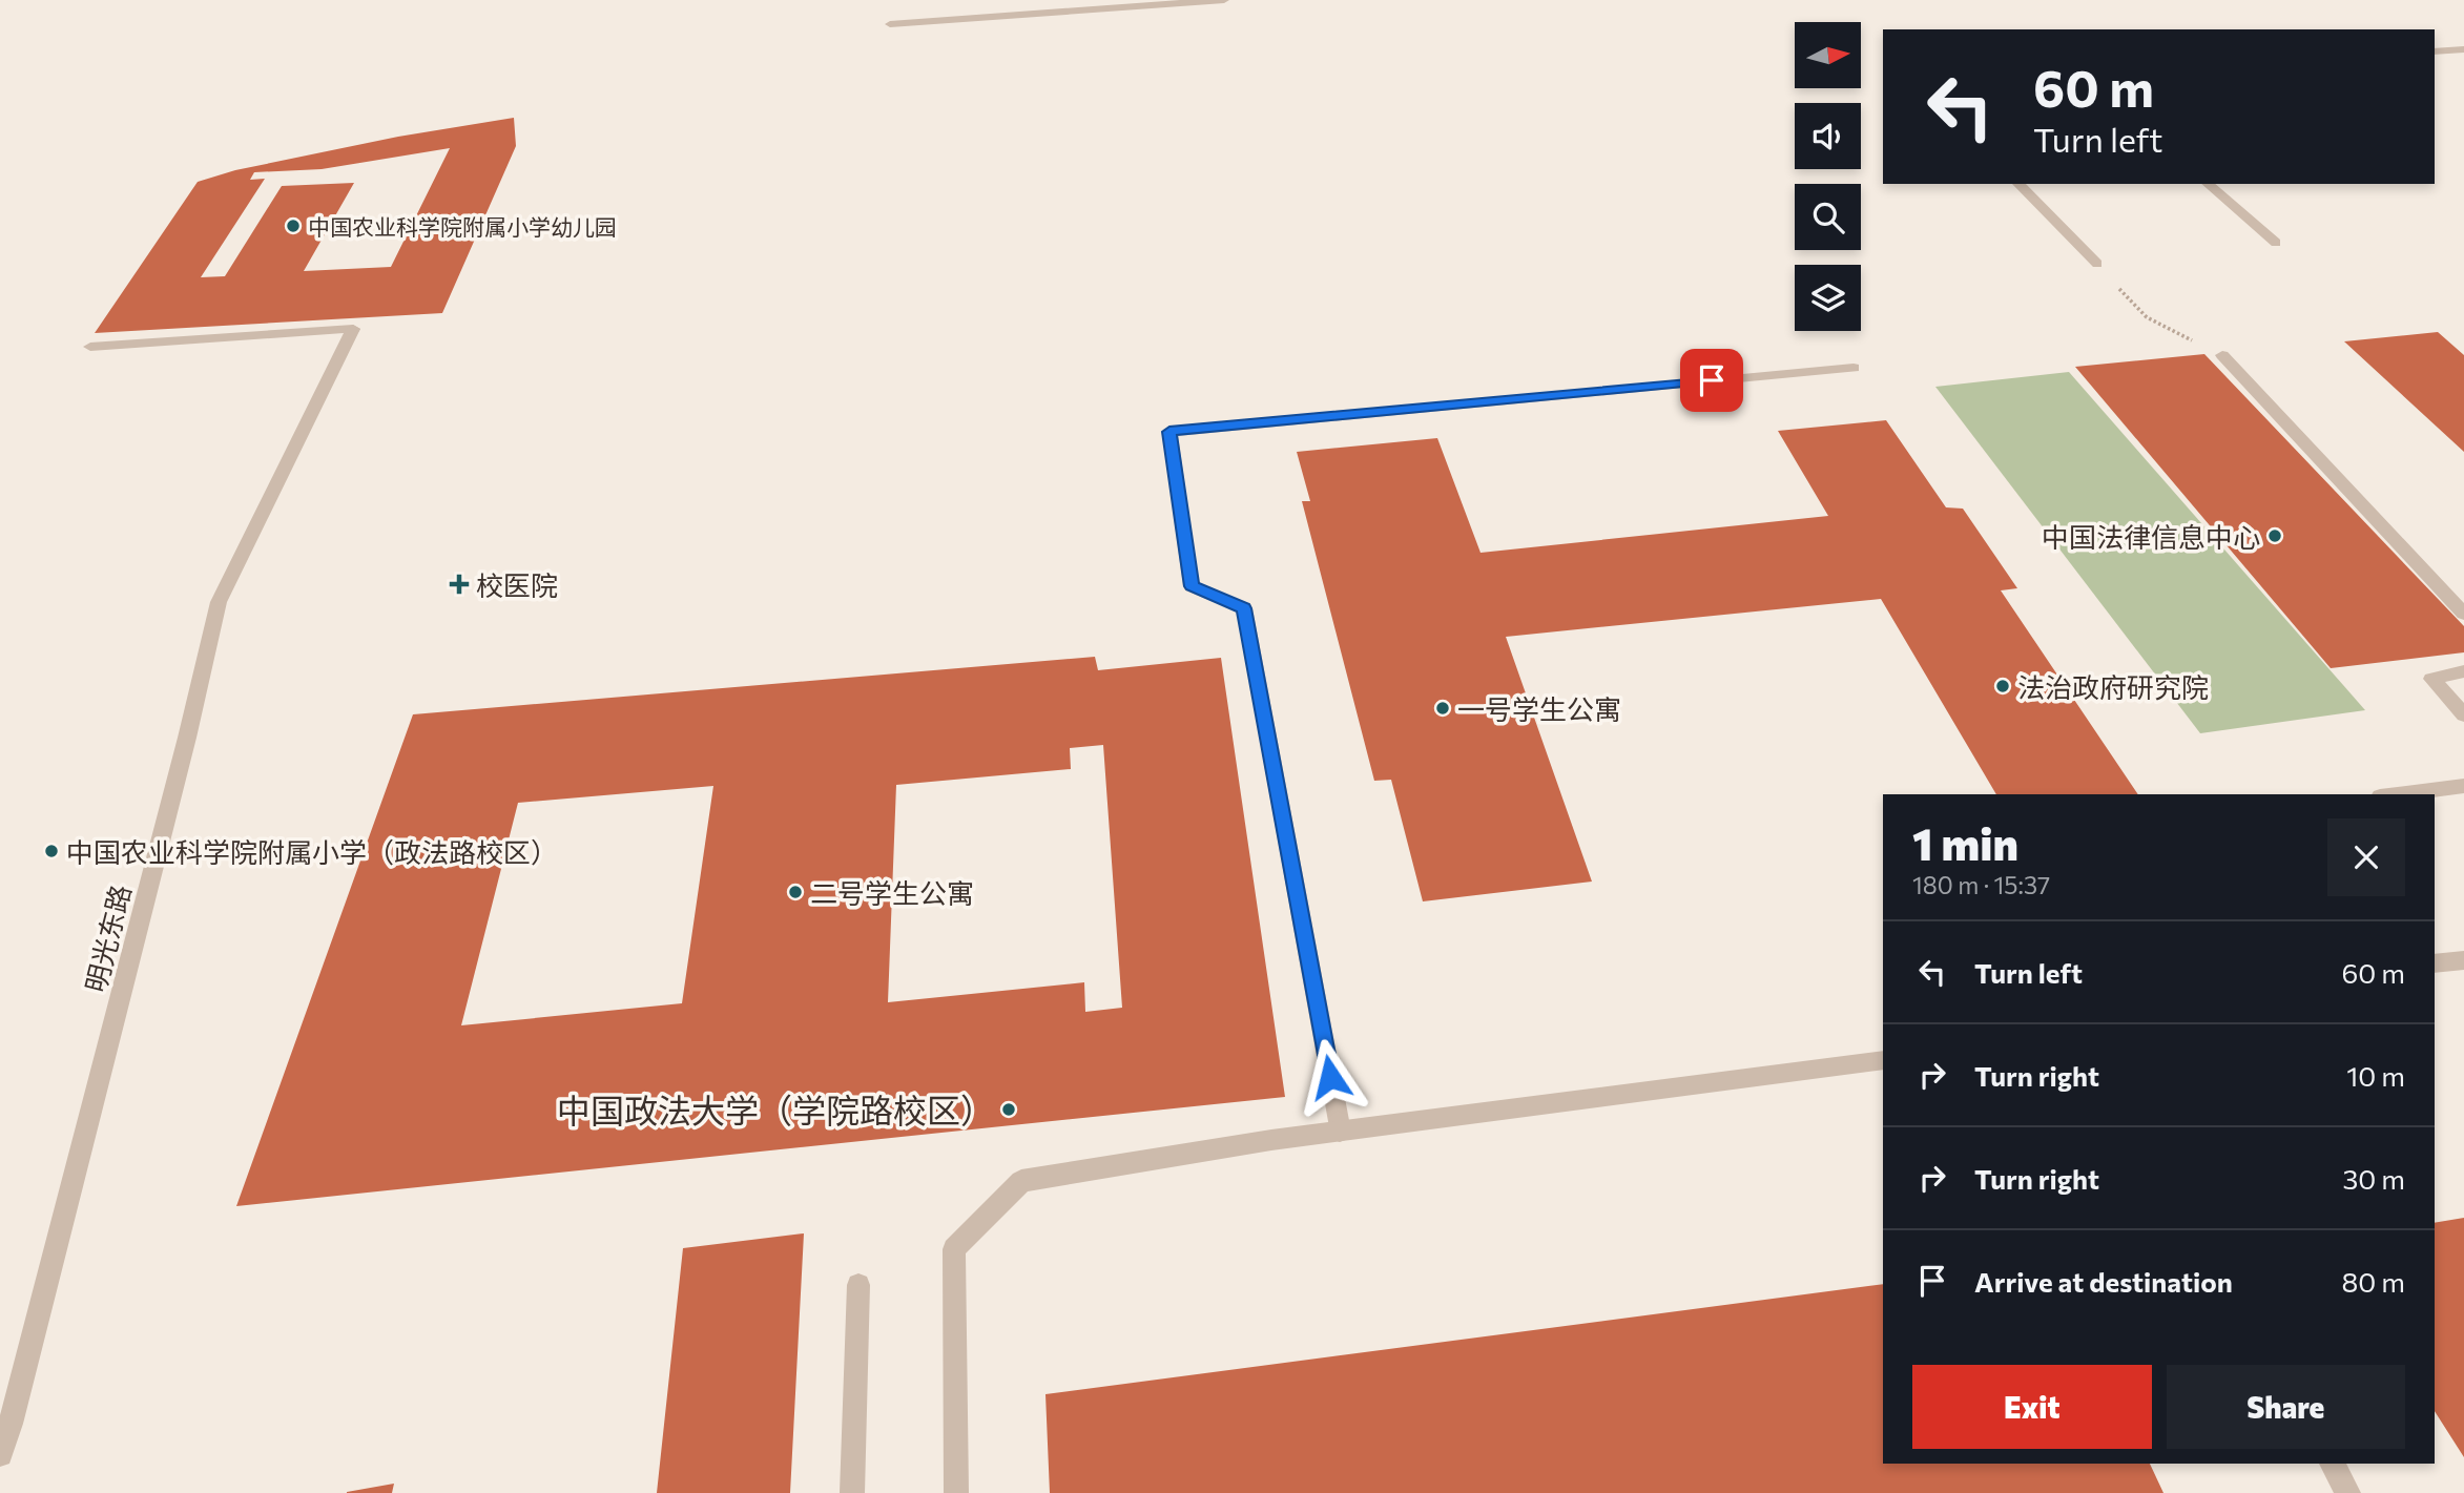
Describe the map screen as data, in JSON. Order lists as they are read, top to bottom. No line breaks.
{"streets":{"street":["明光东路"]},"places":{"other":["中国农业科学院附属小学幼儿园","中国法律信息中心","法治政府研究院","一号学生公寓","中国农业科学院附属小学（政法路校区）","二号学生公寓","中国政法大学（学院路校区）"],"health":["校医院"]},"north":"right","page":{"turn":["60 m","Turn left"],"heading":["1 min","180 m · 15:37"],"list":[{"name":"Turn left","value":"60 m"},{"name":"Turn right","value":"10 m"},{"name":"Turn right","value":"30 m"},{"name":"Arrive at destination","value":"80 m"}],"buttons":["Exit","Share"]}}
